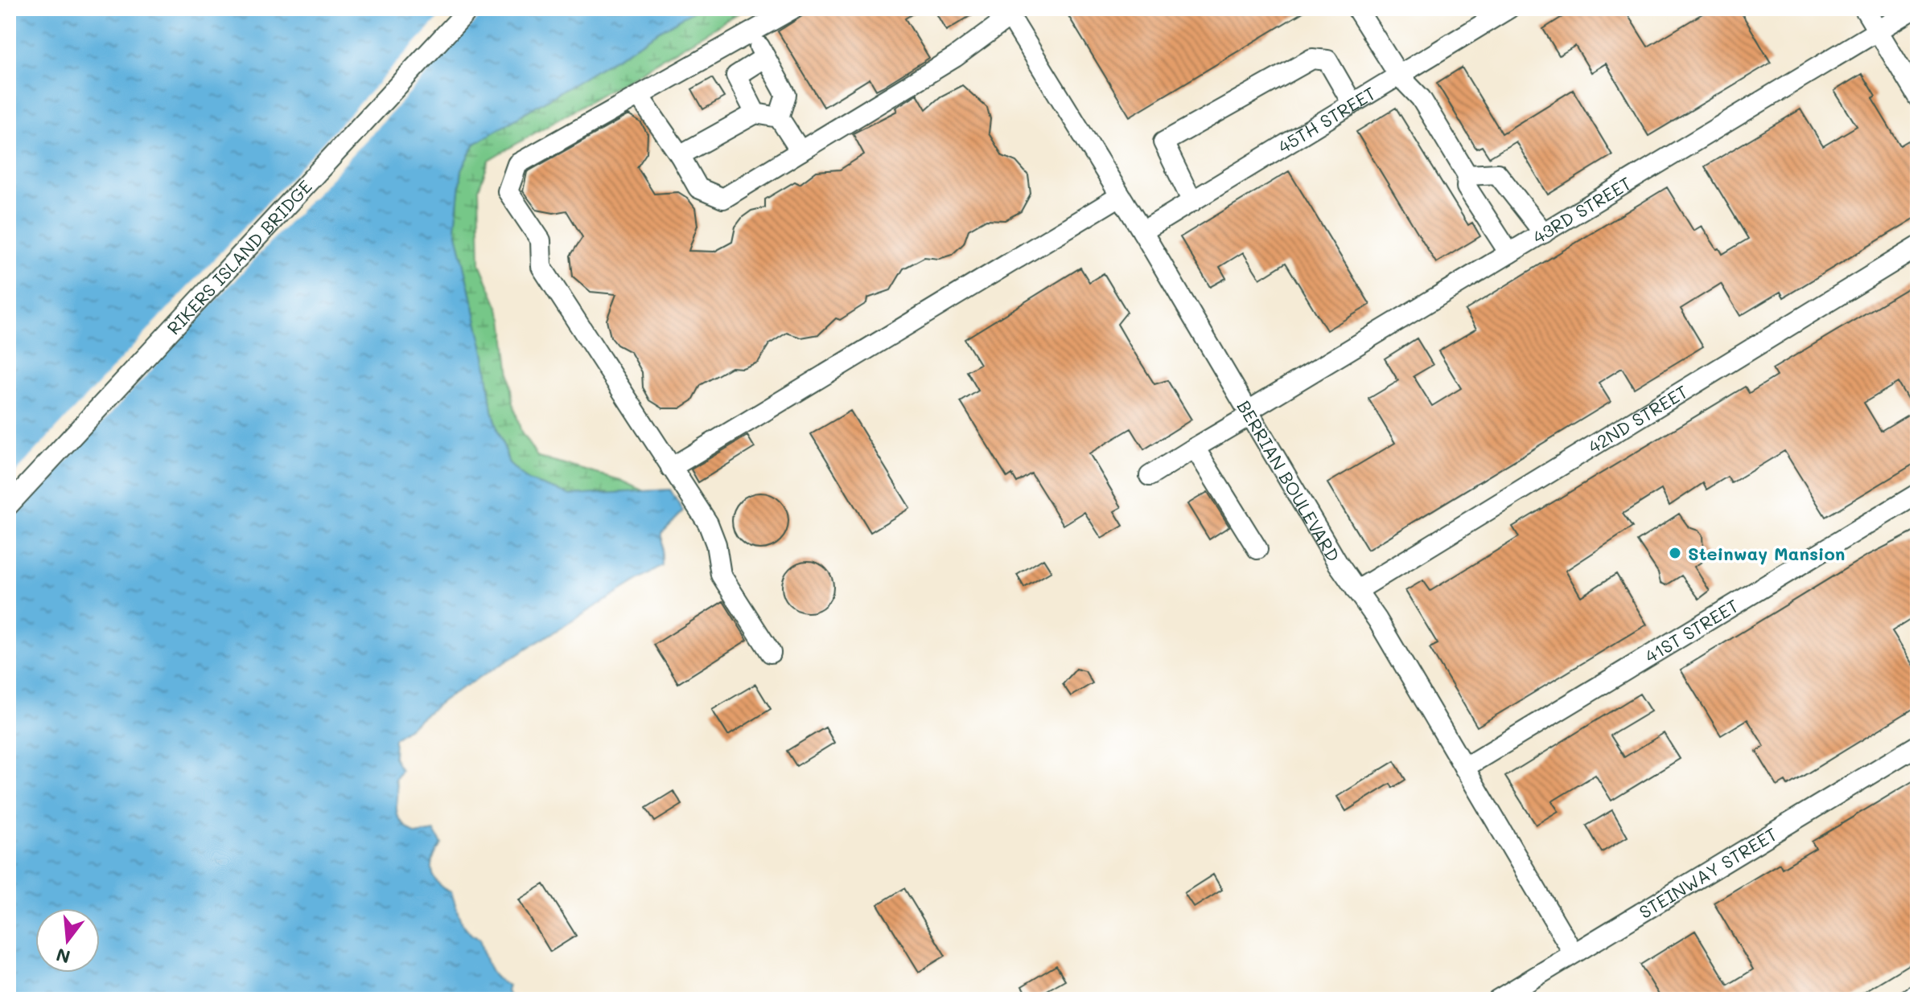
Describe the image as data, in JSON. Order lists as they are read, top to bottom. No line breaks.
{"streets":{"street":["45TH STREET","43RD STREET","RIKERS ISLAND BRIDGE","42ND STREET","BERRIAN BOULEVARD","41ST STREET","STEINWAY STREET"]},"crossings":[["45TH STREET","BERRIAN BOULEVARD"],["43RD STREET","BERRIAN BOULEVARD"],["42ND STREET","BERRIAN BOULEVARD"],["BERRIAN BOULEVARD","41ST STREET"],["BERRIAN BOULEVARD","STEINWAY STREET"]],"places":["Steinway Mansion"],"north":"bottom"}
